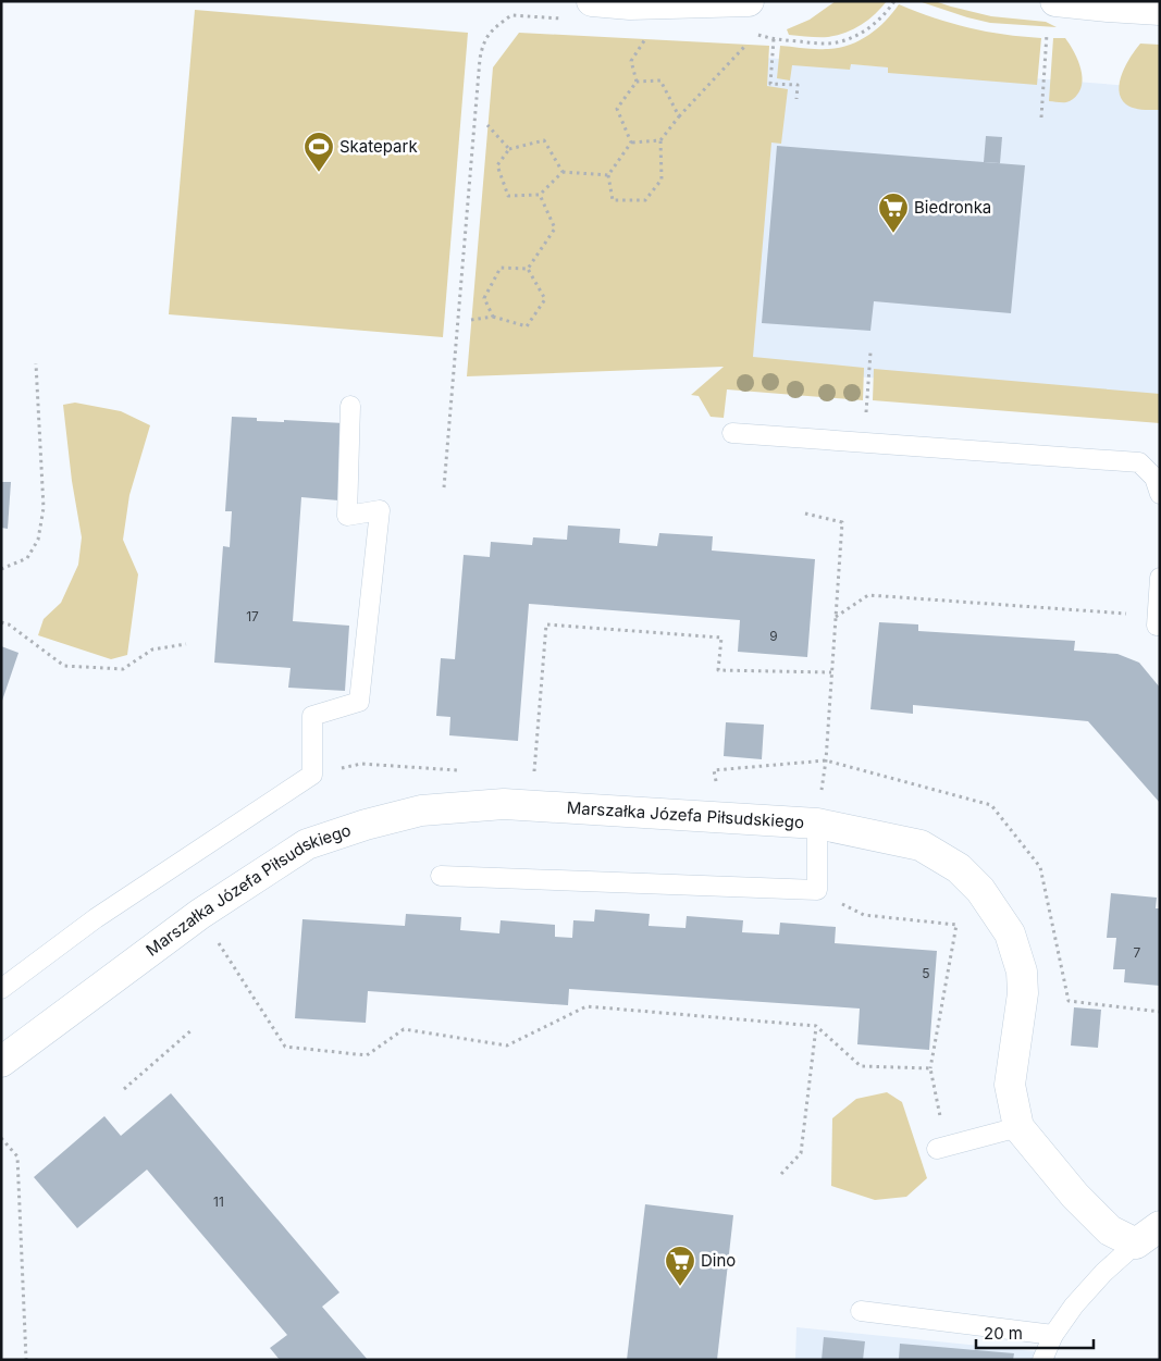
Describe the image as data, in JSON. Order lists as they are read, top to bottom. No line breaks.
{"streets":{"street":["Marszałka Józefa Piłsudskiego"]},"places":{"sports":["Skatepark"],"supermarket":["Biedronka","Dino"]},"house_numbers":["17","9","7","5","11"],"scale_bar":"20 m"}
